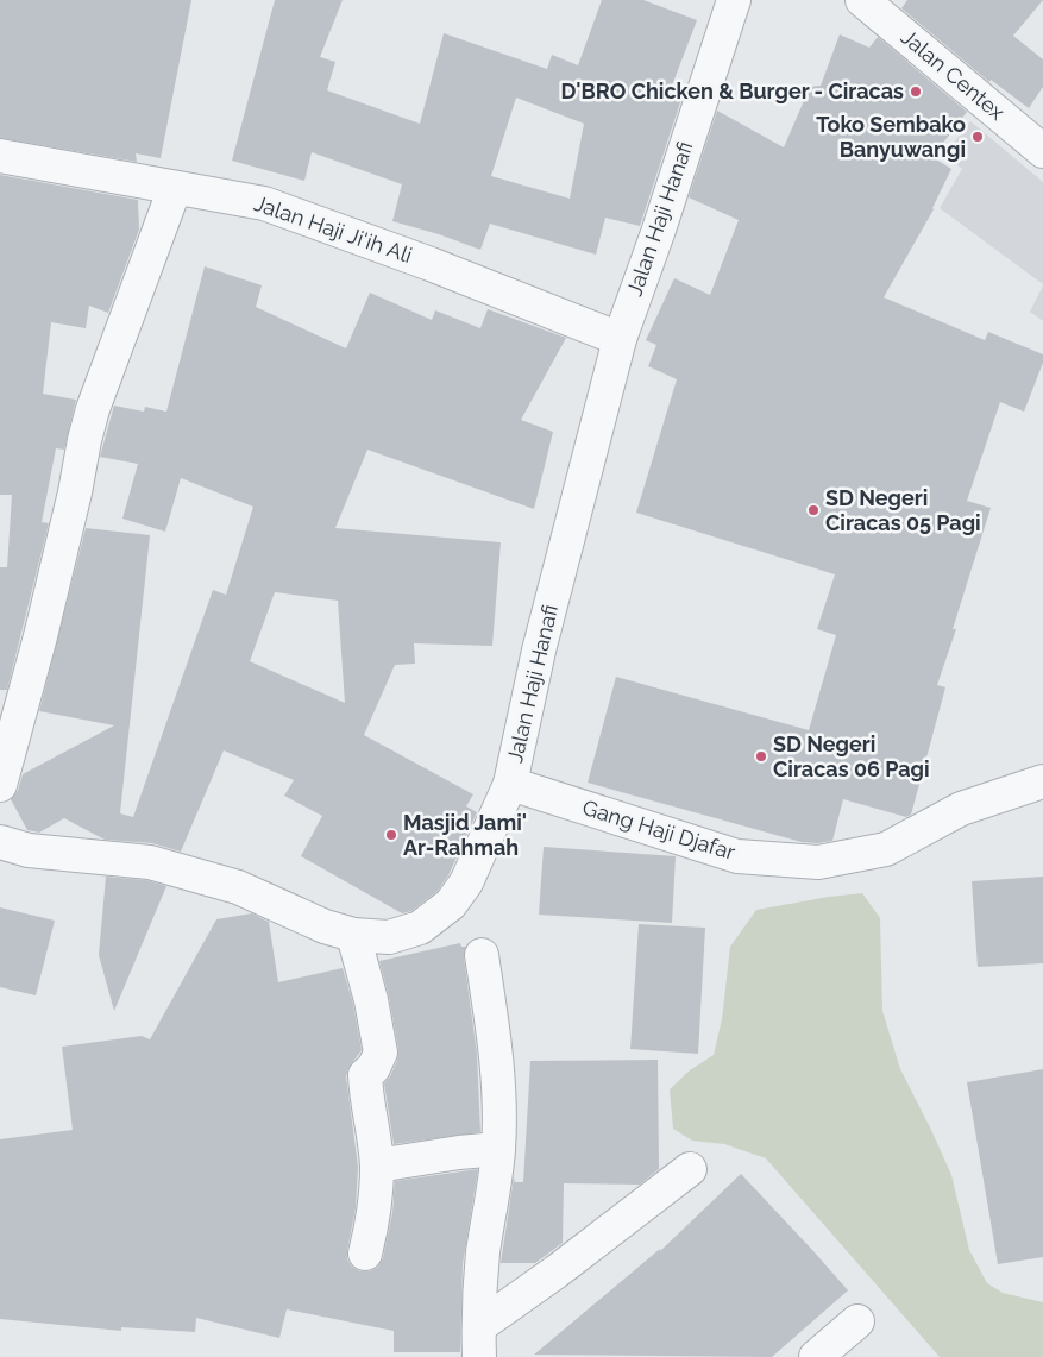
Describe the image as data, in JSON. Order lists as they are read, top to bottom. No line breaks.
{"streets":{"street":["Jalan Centex","Jalan Haji Hanafi","Jalan Haji Ji'ih Ali","Gang Haji Djafar"]},"crossings":[["Jalan Haji Hanafi","Jalan Haji Ji'ih Ali"],["Jalan Haji Hanafi","Gang Haji Djafar"]],"places":["D'BRO Chicken & Burger - Ciracas","Toko Sembako Banyuwangi","SD Negeri Ciracas 05 Pagi","SD Negeri Ciracas 06 Pagi","Masjid Jami' Ar-Rahmah"]}
